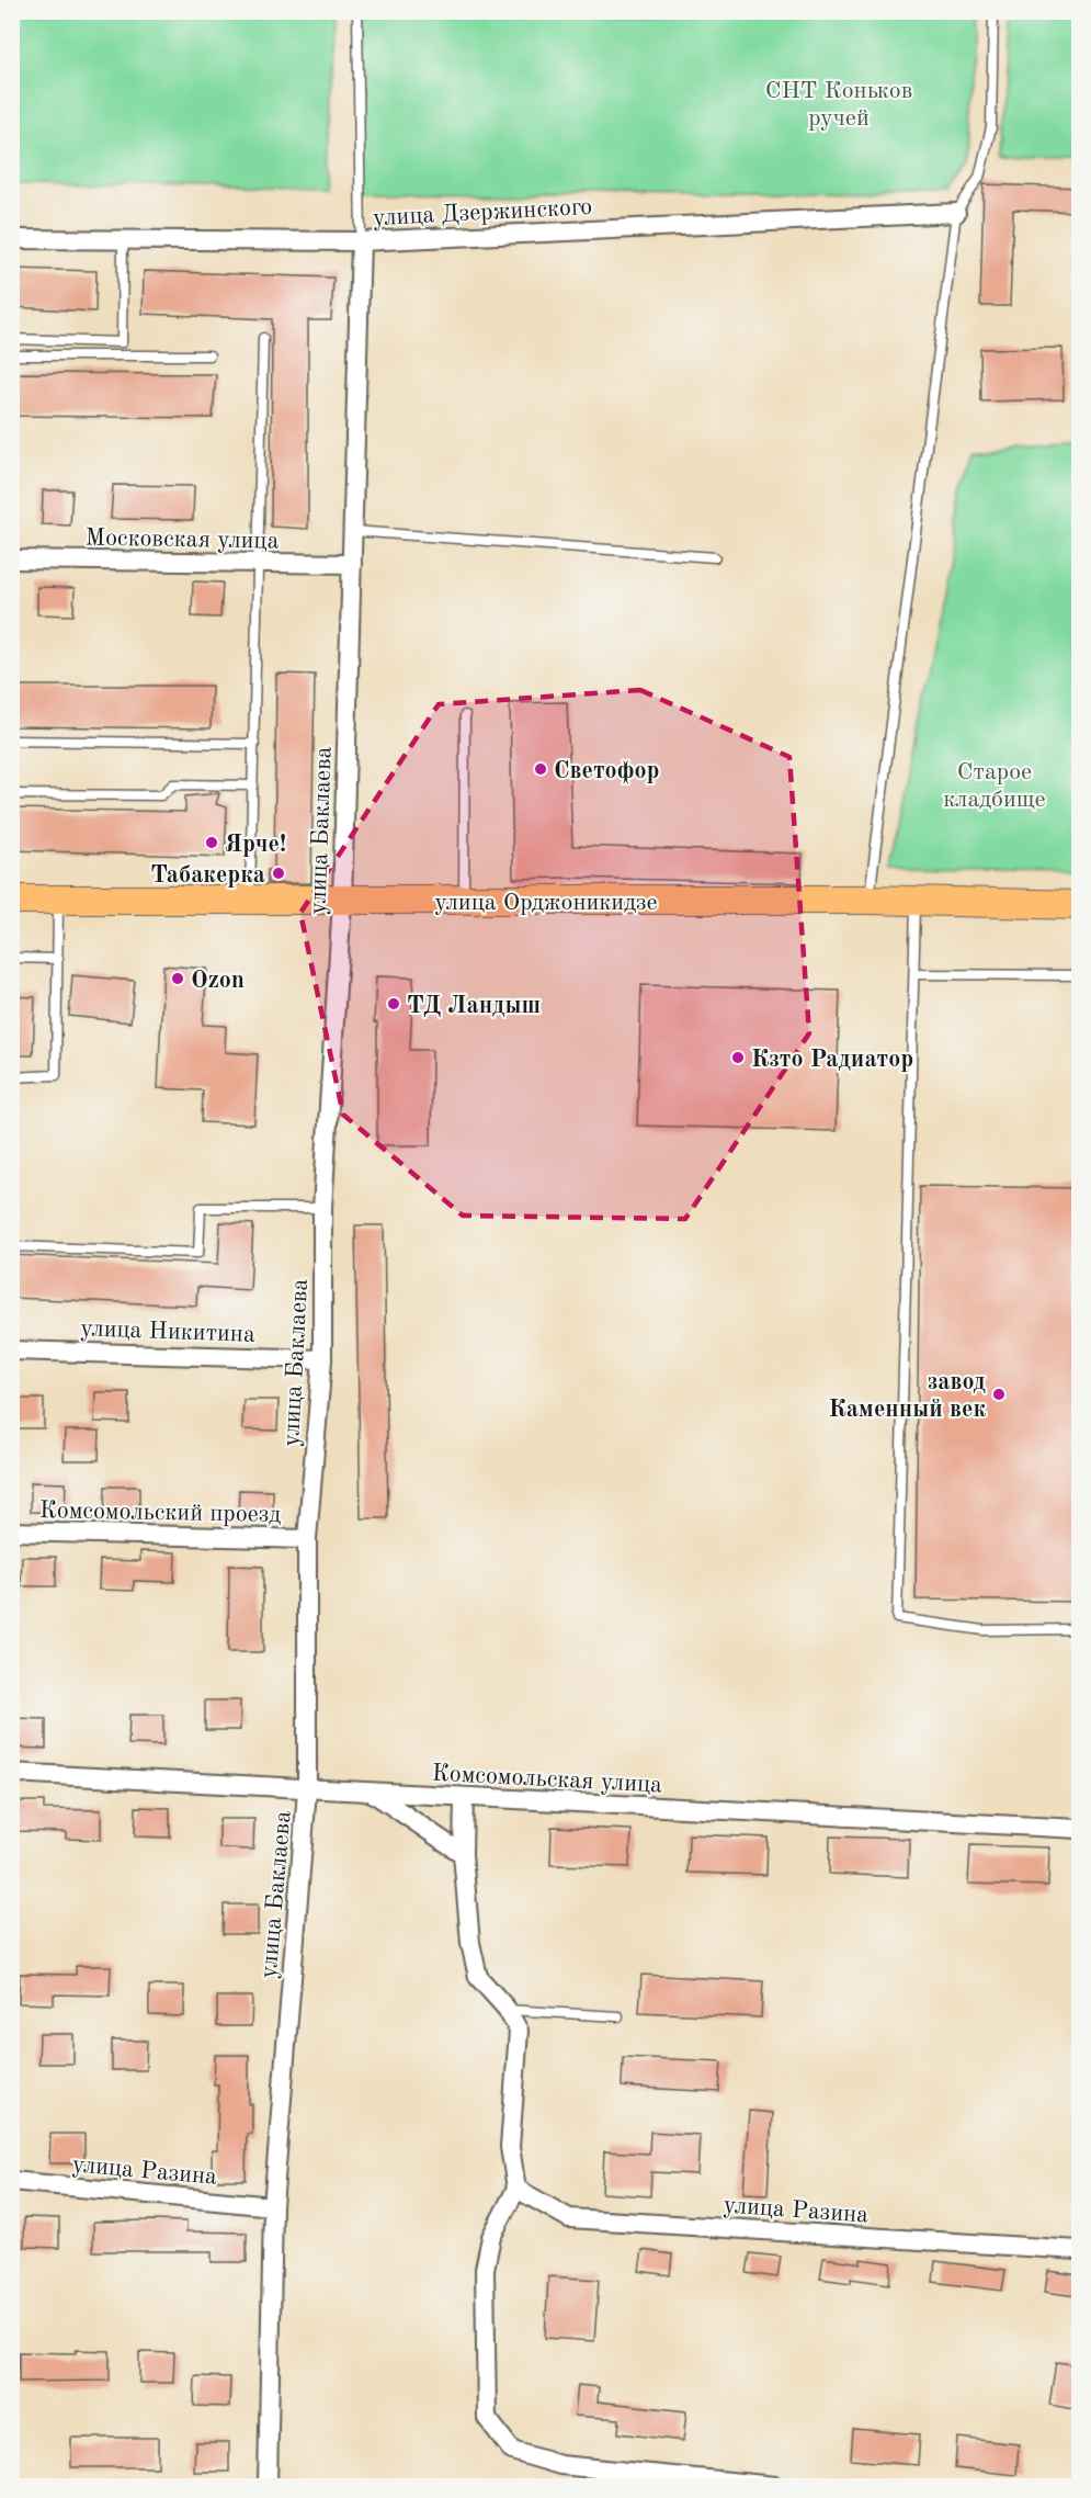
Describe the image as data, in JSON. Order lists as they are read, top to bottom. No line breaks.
{"streets":{"main road":["улица Орджоникидзе"],"street":["улица Дзержинского","Московская улица","улица Баклаева","улица Никитина","Комсомольский проезд","Комсомольская улица","улица Разина"]},"crossings":[["улица Дзержинского","улица Баклаева"],["Московская улица","улица Баклаева"],["улица Баклаева","улица Орджоникидзе"],["улица Баклаева","улица Никитина"],["улица Баклаева","Комсомольский проезд"],["улица Баклаева","Комсомольская улица"],["улица Баклаева","улица Разина"]],"parks":["СНТ Коньков ручей","Старое кладбище"],"places":["Светофор","Ярче!","Табакерка","Ozon","ТД Ландыш","Кзто Радиатор","завод Каменный век"]}
